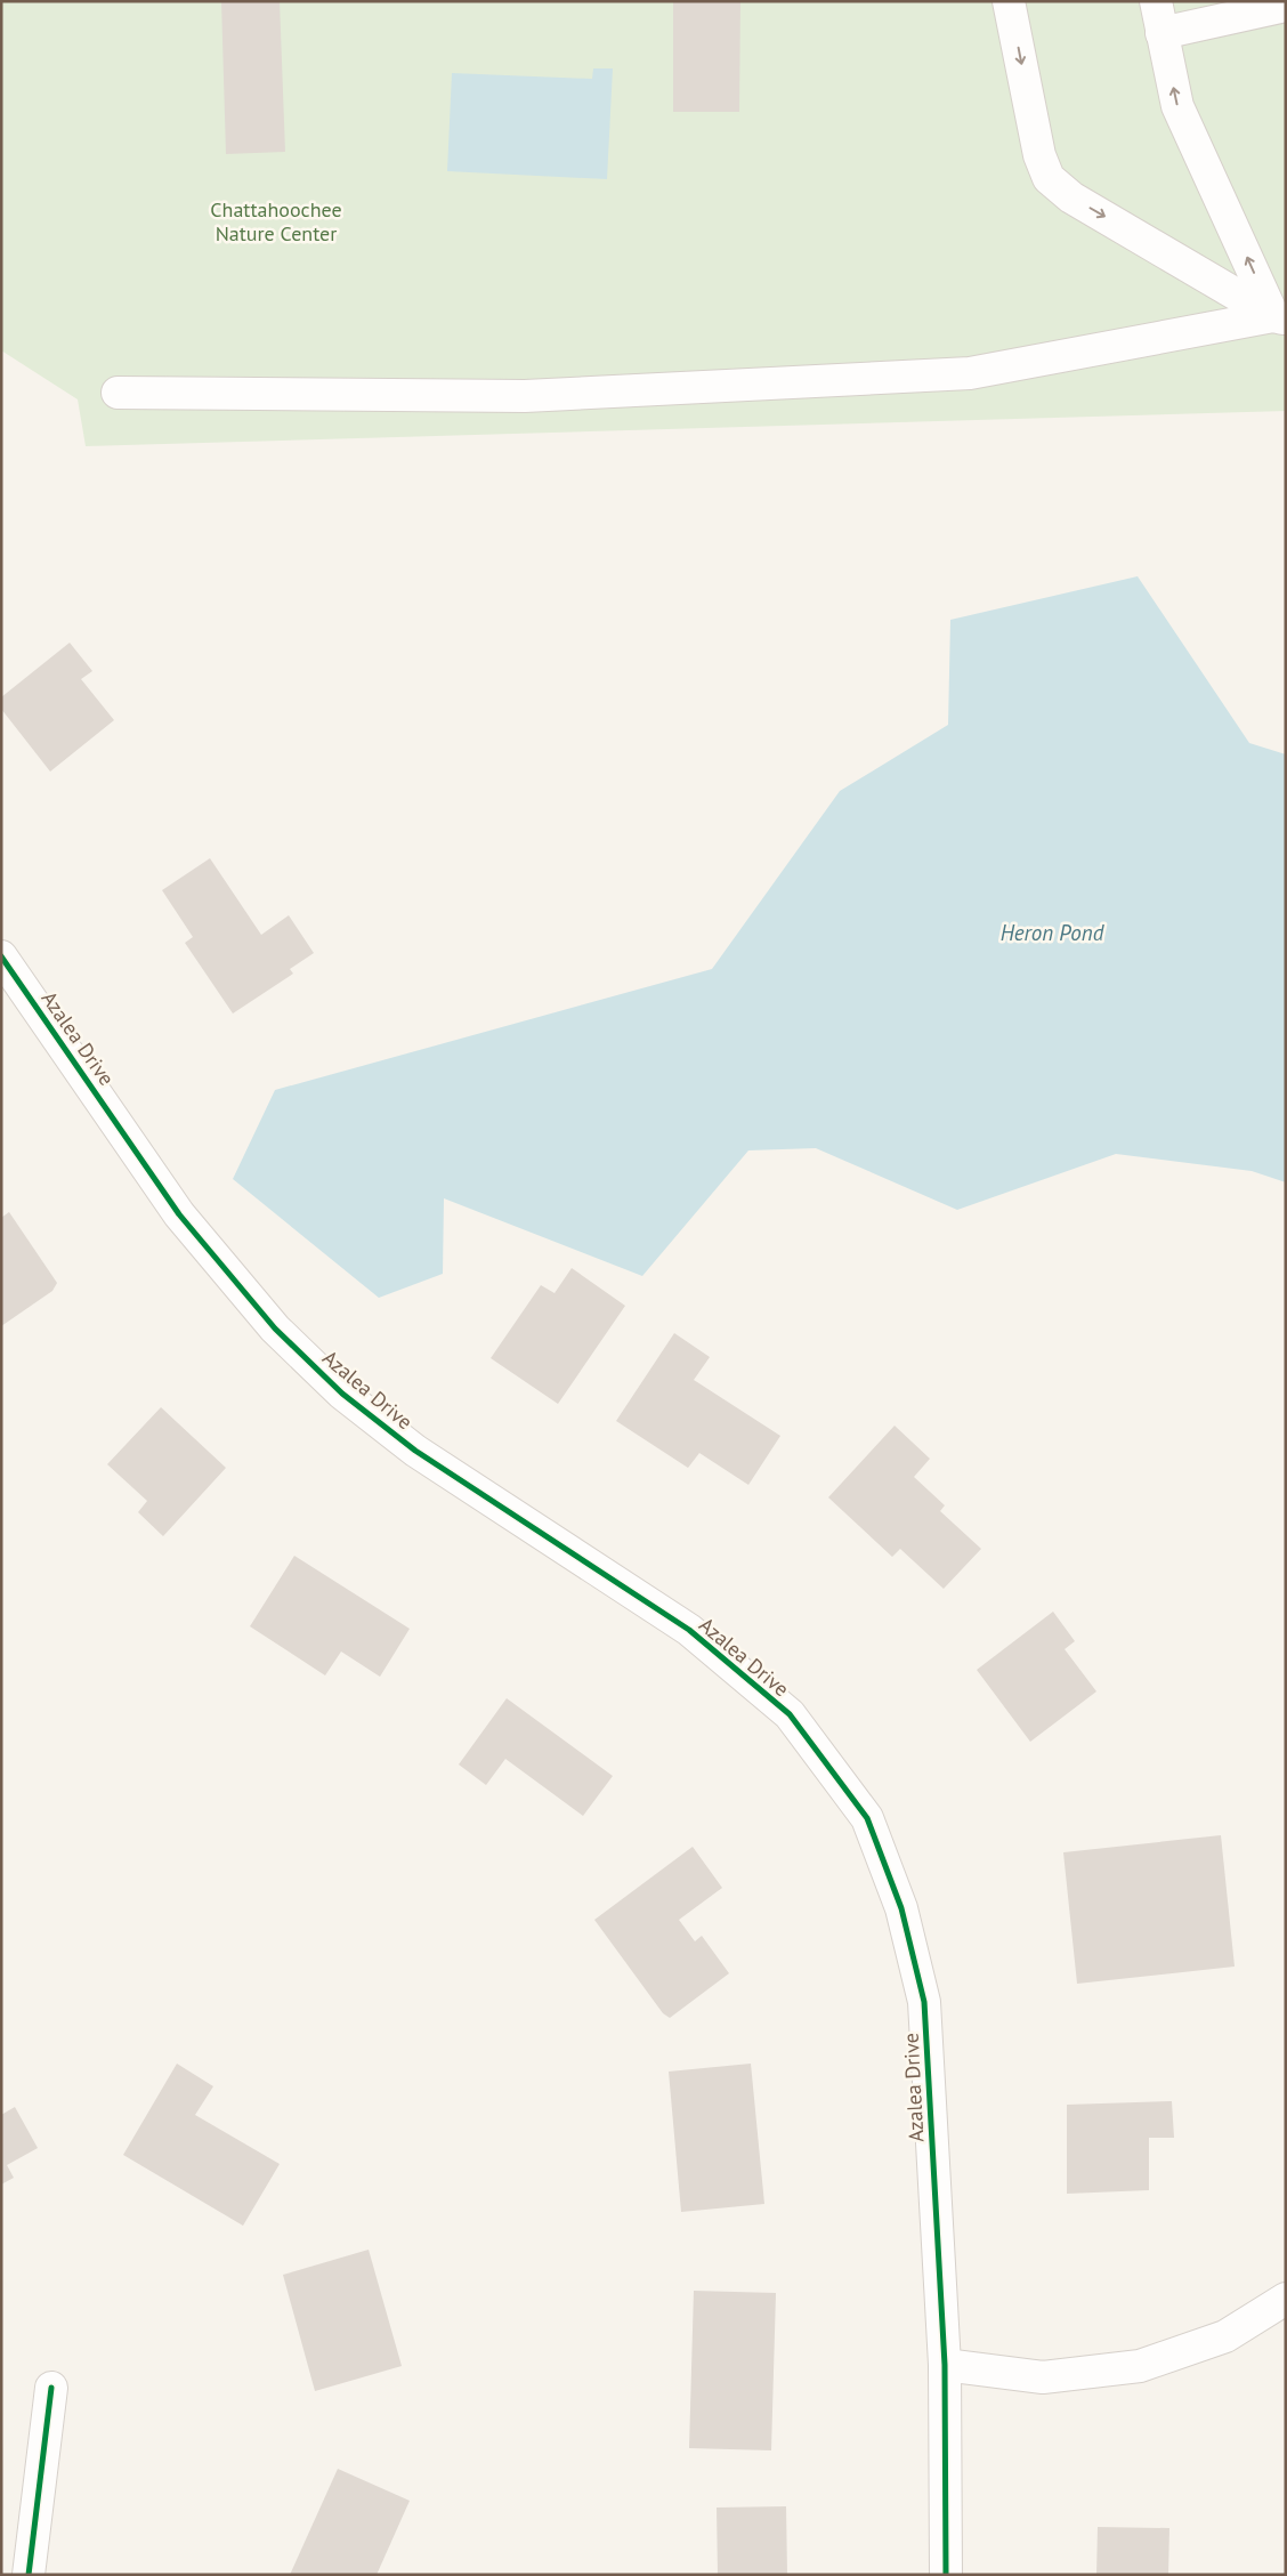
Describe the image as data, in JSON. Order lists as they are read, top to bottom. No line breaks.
{"streets":{"street":["Azalea Drive"]},"water":["Heron Pond"],"parks":["Chattahoochee Nature Center"]}
